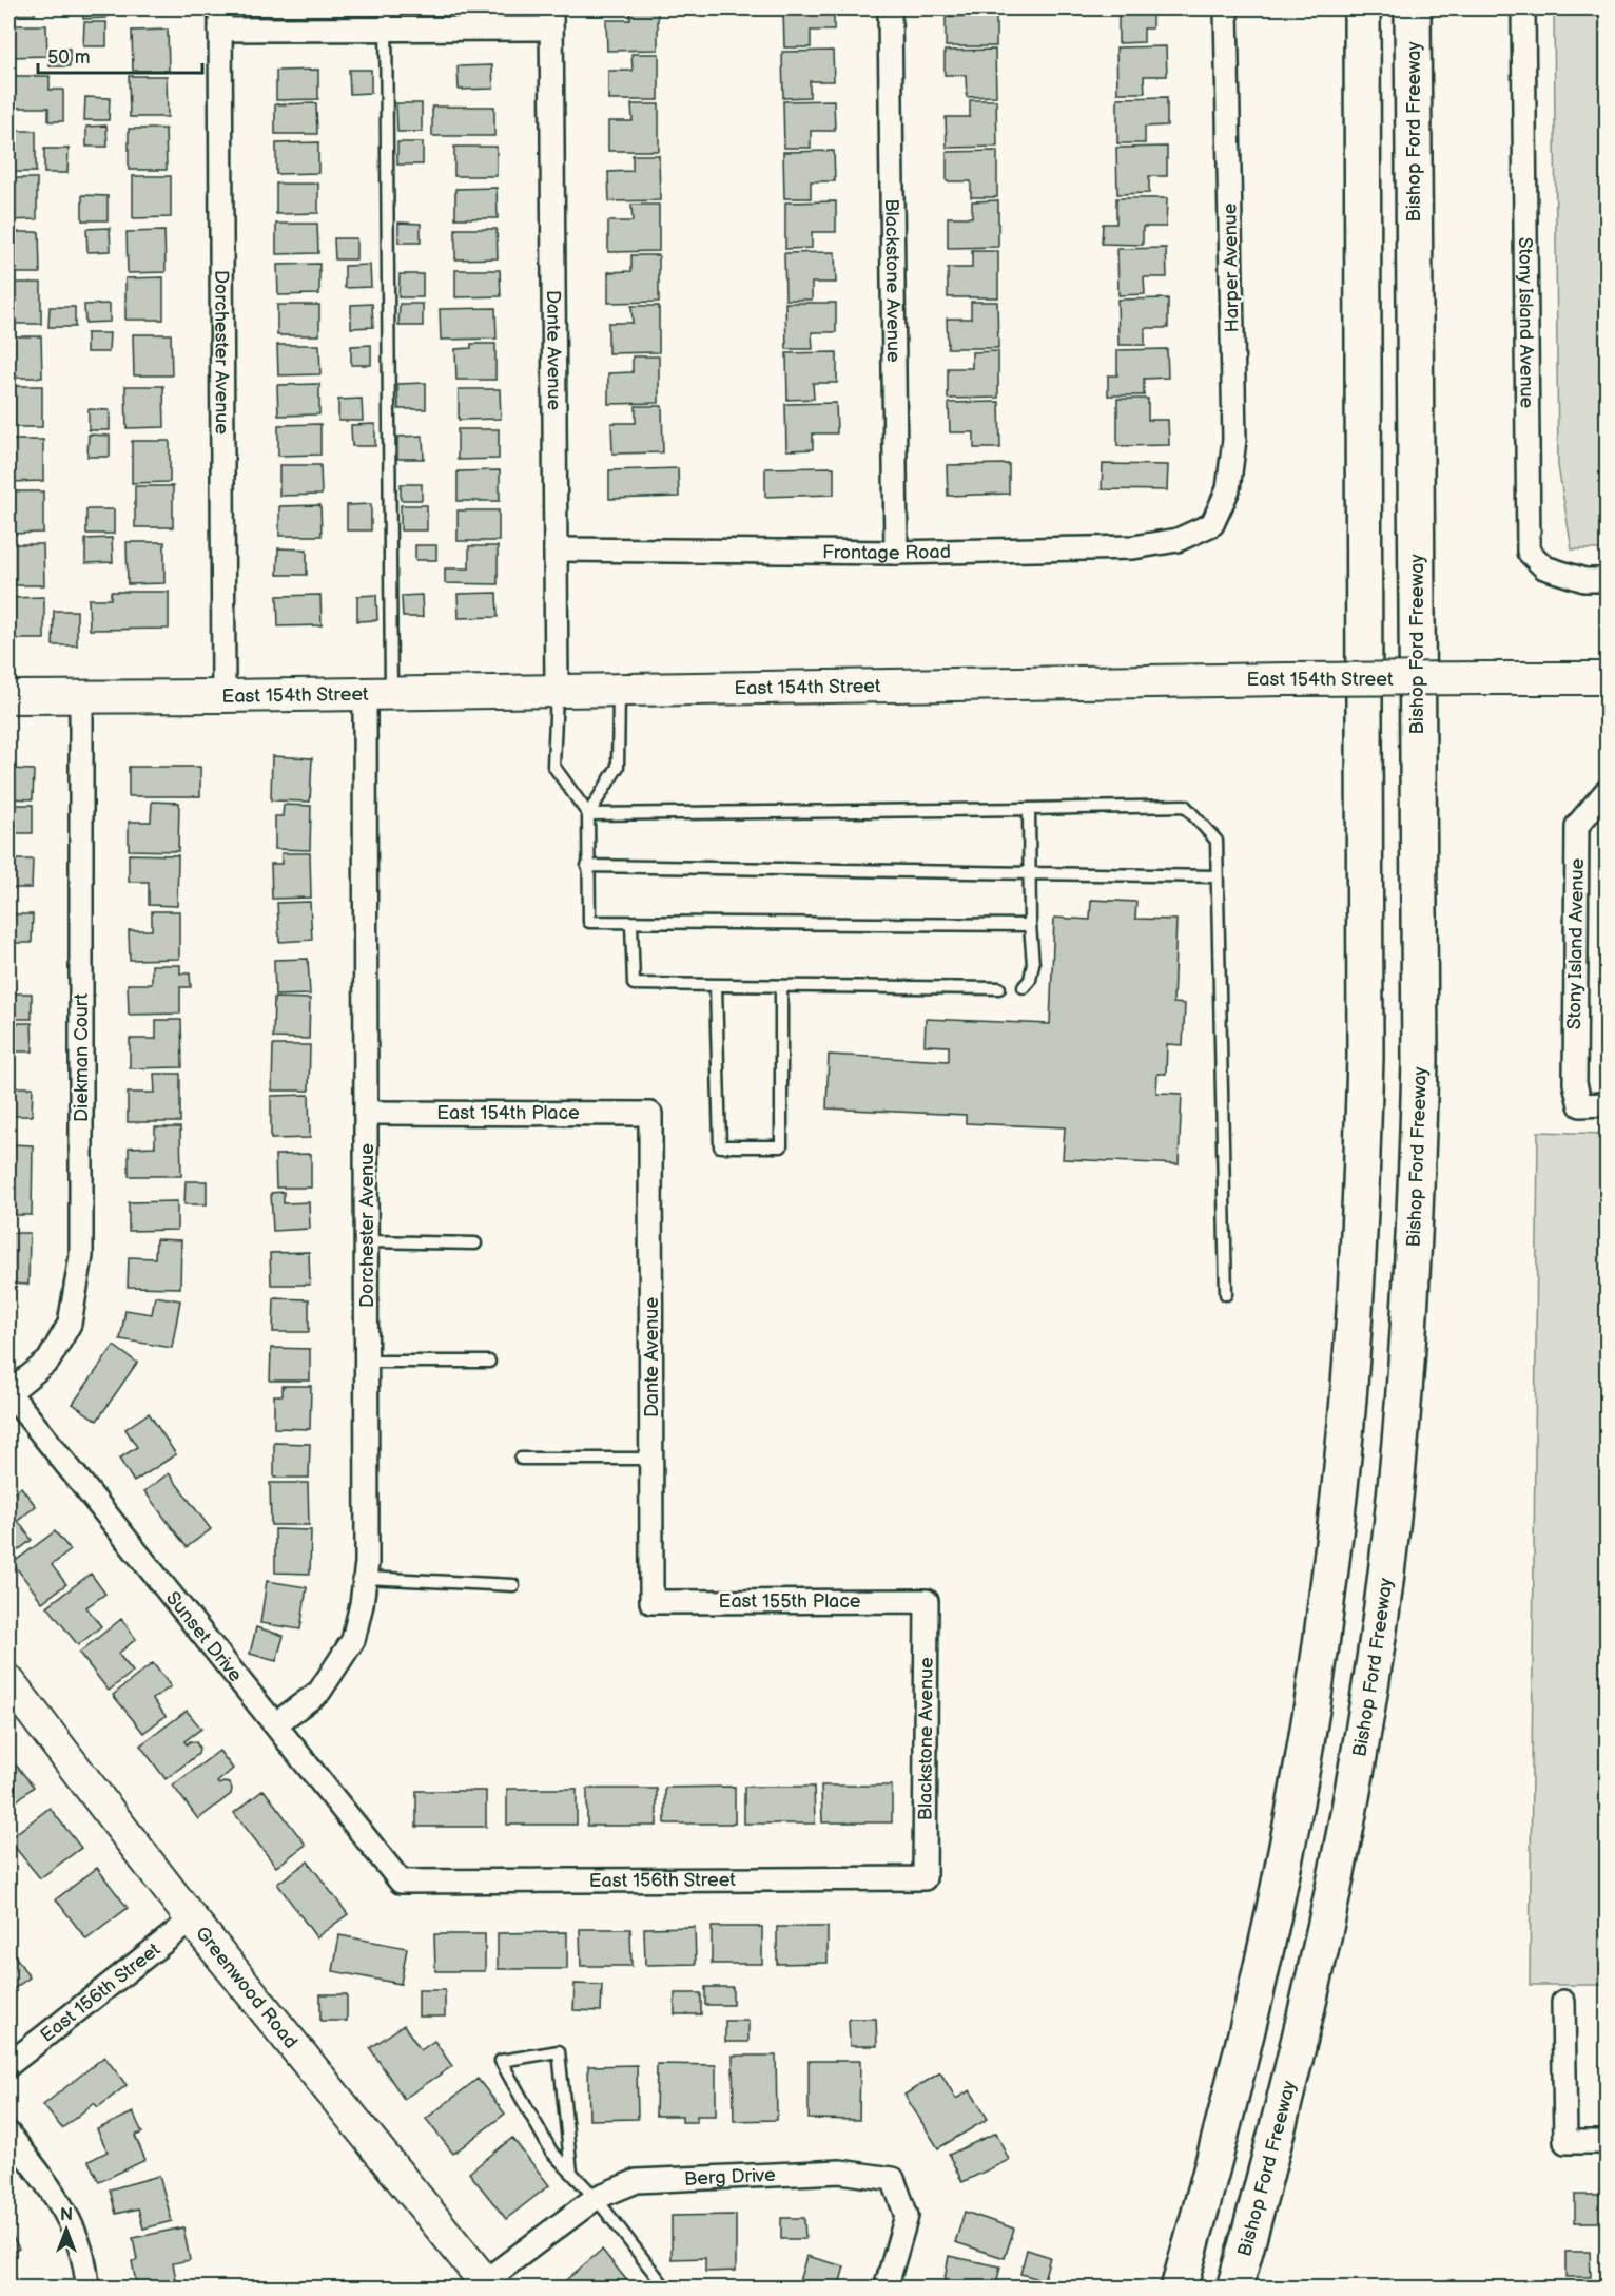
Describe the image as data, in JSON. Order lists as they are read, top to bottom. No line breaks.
{"streets":{"highway":["Bishop Ford Freeway"],"street":["Harper Avenue","Blackstone Avenue","Stony Island Avenue","Dante Avenue","Dorchester Avenue","Frontage Road","East 154th Street","Diekman Court","East 154th Place","East 155th Place","Sunset Drive","East 156th Street","Greenwood Road","Berg Drive"]},"crossings":[["Harper Avenue","Frontage Road"],["Blackstone Avenue","Frontage Road"],["Blackstone Avenue","East 155th Place"],["Blackstone Avenue","East 156th Street"],["Dante Avenue","Frontage Road"],["Dante Avenue","East 154th Street"],["Dante Avenue","East 154th Place"],["Dante Avenue","East 155th Place"],["Dorchester Avenue","East 154th Street"],["Dorchester Avenue","East 154th Place"],["Dorchester Avenue","Sunset Drive"],["East 154th Street","Diekman Court"],["Diekman Court","Sunset Drive"],["Sunset Drive","East 156th Street"],["East 156th Street","Greenwood Road"],["Greenwood Road","Berg Drive"]],"scale_bar":"50 m","north":"top"}
